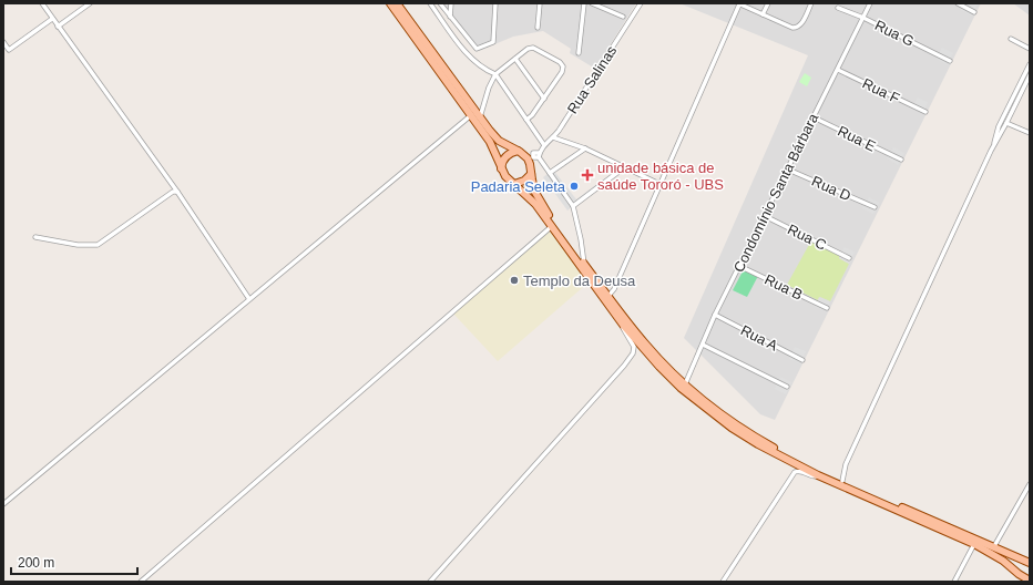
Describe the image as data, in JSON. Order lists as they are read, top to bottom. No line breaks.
{"streets":{"street":["Rua G","Rua Salinas","Rua F","Rua E","Rua D","Condomínio Santa Bárbara","Rua C","Rua B","Rua A"]},"crossings":[["Rua G","Condomínio Santa Bárbara"],["Rua F","Condomínio Santa Bárbara"],["Rua E","Condomínio Santa Bárbara"],["Rua D","Condomínio Santa Bárbara"],["Condomínio Santa Bárbara","Rua C"],["Condomínio Santa Bárbara","Rua B"],["Condomínio Santa Bárbara","Rua A"]],"places":{"health":["unidade básica de saúde Tororó - UBS"],"other":["Padaria Seleta","Templo da Deusa"]},"scale_bar":"200 m"}
